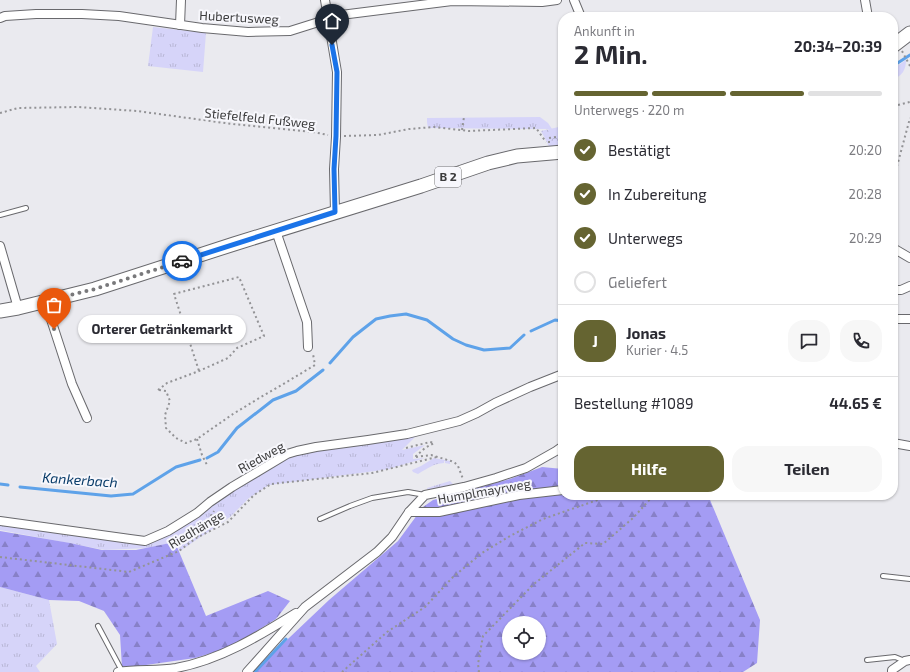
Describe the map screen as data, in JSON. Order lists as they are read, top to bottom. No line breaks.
{"streets":{"main road":["B 2"],"street":["Hubertusweg","Riedweg","Humplmayrweg"],"path":["Stiefelfeld Fußweg","Riedhänge"]},"water":["Kankerbach"],"places":["Orterer Getränkemarkt"],"page":{"heading":["2 Min.","Ankunft in","20:34–20:39"],"panel":["Jonas","Kurier · 4.5","Bestellung #1089","44.65 €"],"bar":"Unterwegs · 220 m","list":[["Bestätigt","20:20"],["In Zubereitung","20:28"],["Unterwegs","20:29"],"Geliefert"],"bubble":"Orterer Getränkemarkt","round":"J","buttons":["Hilfe","Teilen"]}}
